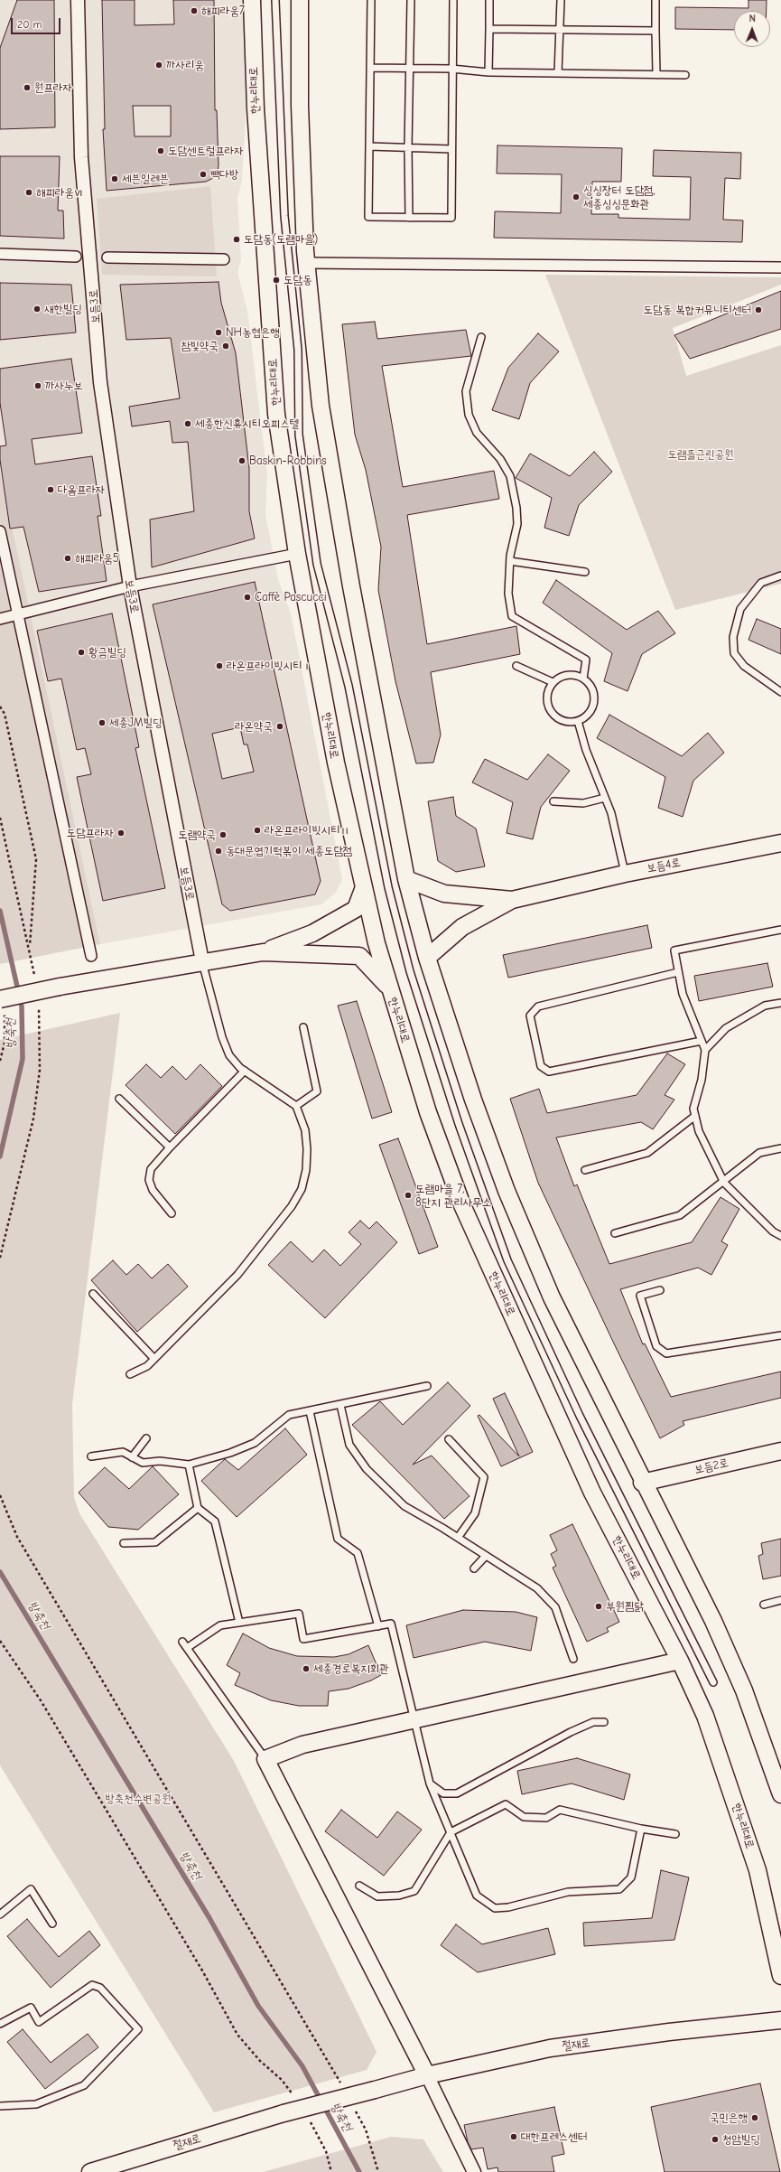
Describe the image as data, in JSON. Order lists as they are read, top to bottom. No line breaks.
{"streets":{"street":["한누리대로","보듬3로","보듬4로","보듬2로","절재로"]},"water":["방축천"],"parks":["도램뜰근린공원","방축천수변공원"],"places":["해피라움7","까사리움","원프라자","도담센트럴프라자","빽다방","세븐일레븐","해피라움Ⅵ","싱싱장터 도담점, 세종싱싱문화관","도담동(도램마을)","도담동","새한빌딩","도담동 복합커뮤니티센터","NH농협은행","참빛약국","까사누보","세종한신휴시티오피스텔","Baskin-Robbins","다옴프라자","해피라움5","Caffè Pascucci","황금빌딩","라온프라이빗시티Ⅰ","세종JM빌딩","라온약국","라온프라이빗시티Ⅱ","도담프라자","도램약국","동대문엽기떡볶이 세종도담점","도램마을 7, 8단지 관리사무소","부원찜닭","세종경로복지회관","국민은행","대한프레스센터","청암빌딩"],"scale_bar":"20 m","north":"top"}
